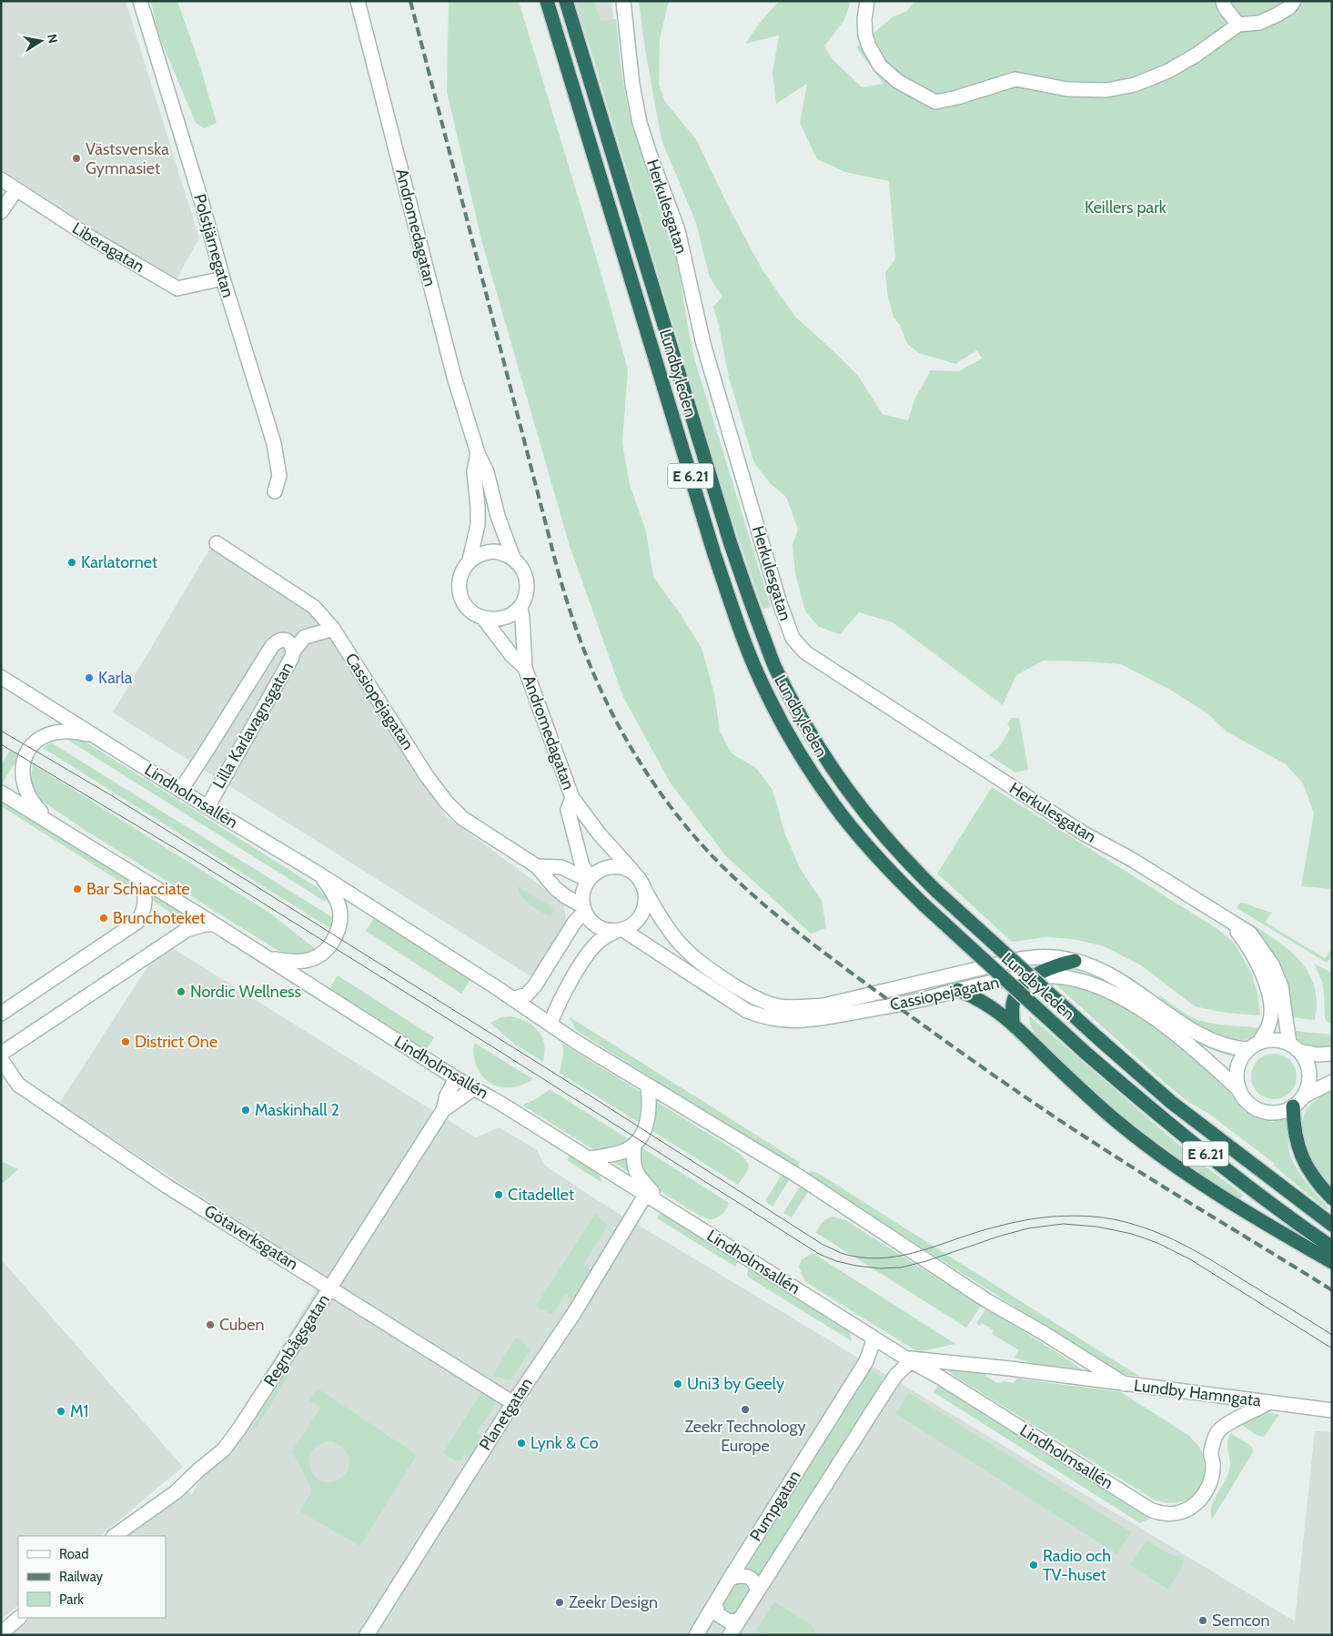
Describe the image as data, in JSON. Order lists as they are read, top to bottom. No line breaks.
{"streets":{"highway":["Lundbyleden","E 6.21"],"street":["Herkulesgatan","Andromedagatan","Polstjärnegatan","Liberagatan","Cassiopejagatan","Lilla Karlavagnsgatan","Lindholmsallén","Götaverksgatan","Regnbågsgatan","Lundby Hamngata","Planetgatan","Pumpgatan"]},"crossings":[["Herkulesgatan","Cassiopejagatan"],["Andromedagatan","Cassiopejagatan"],["Polstjärnegatan","Liberagatan"],["Lilla Karlavagnsgatan","Lindholmsallén"],["Lindholmsallén","Regnbågsgatan"],["Lindholmsallén","Lundby Hamngata"],["Lindholmsallén","Planetgatan"],["Lindholmsallén","Pumpgatan"],["Götaverksgatan","Regnbågsgatan"],["Götaverksgatan","Planetgatan"]],"parks":["Keillers park"],"places":["Västsvenska Gymnasiet","Karlatornet","Karla","Bar Schiacciate","Brunchoteket","Nordic Wellness","District One","Maskinhall 2","Citadellet","Cuben","Uni3 by Geely","Zeekr Technology Europe","M1","Lynk & Co","Radio och TV-huset","Zeekr Design","Semcon"],"legend":["Road","Railway","Park"],"north":"right"}
